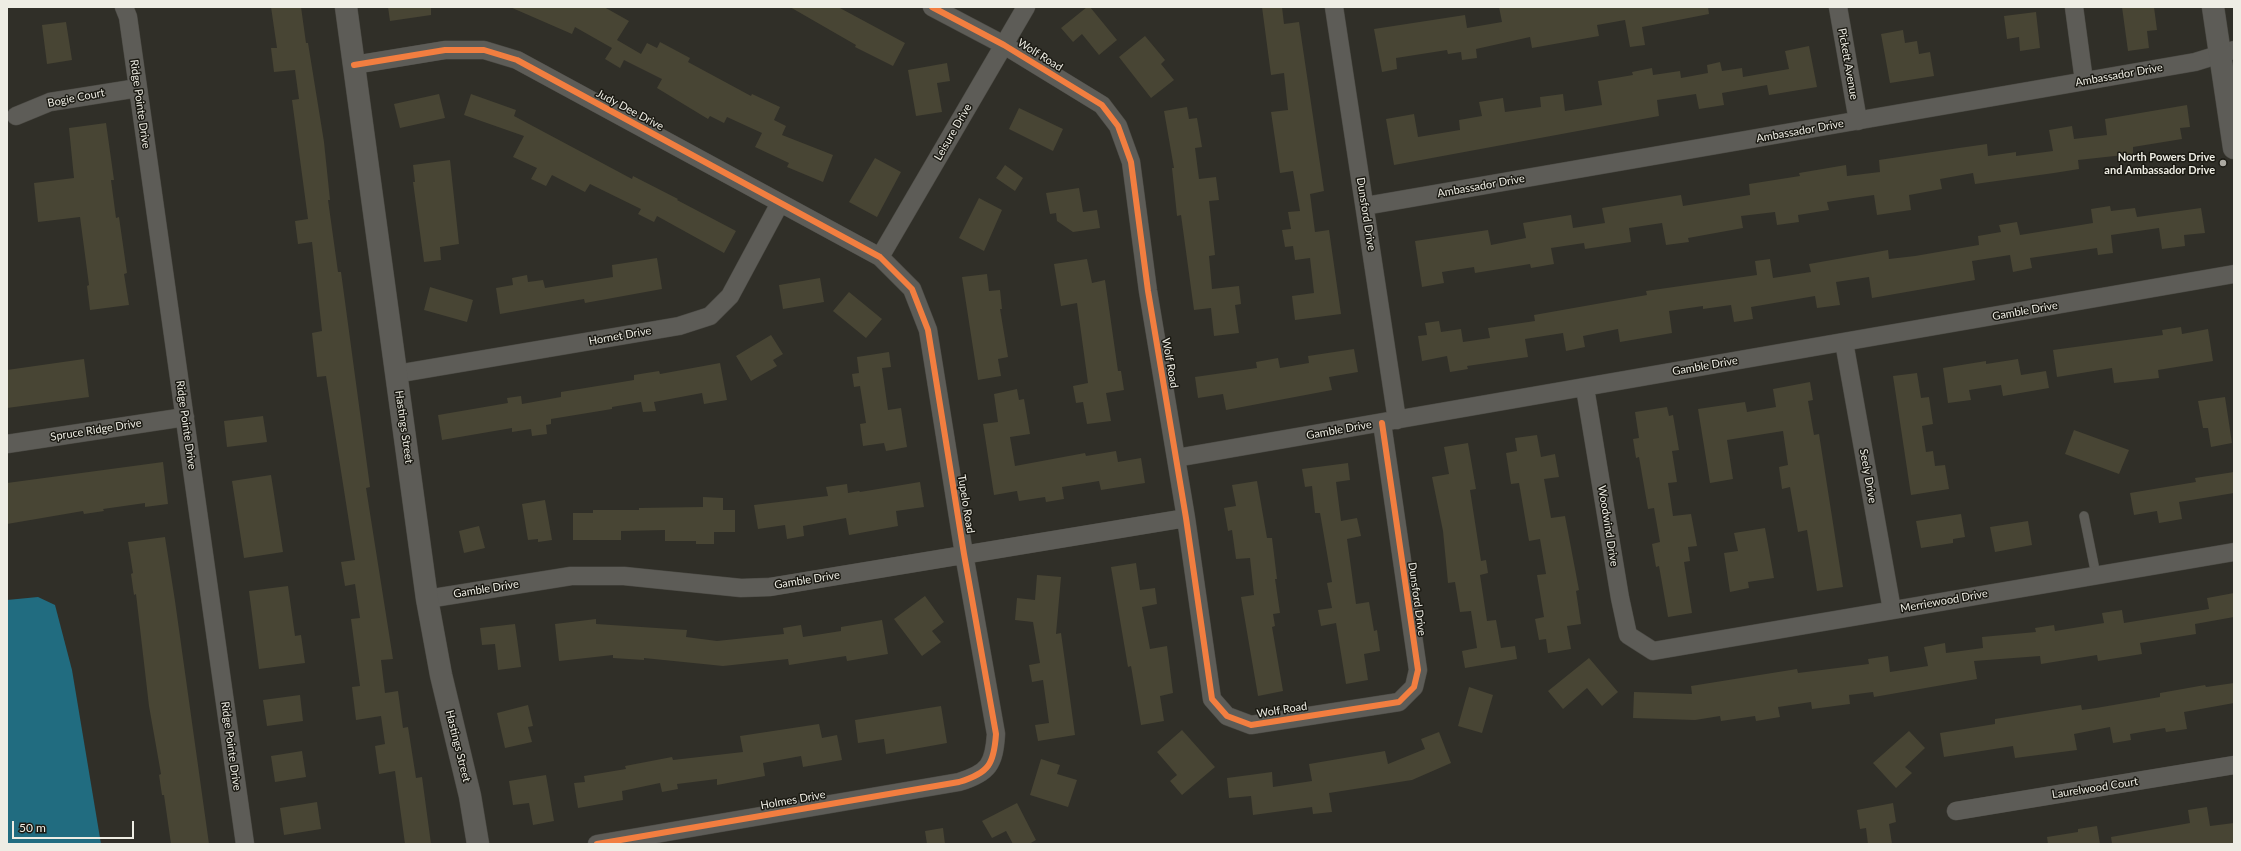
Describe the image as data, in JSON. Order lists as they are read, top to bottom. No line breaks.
{"streets":{"street":["Wolf Road","Pickett Avenue","Ambassador Drive","Bogie Court","Ridge Pointe Drive","Judy Dee Drive","Leisure Drive","Dunsford Drive","Gamble Drive","Hornet Drive","Hastings Street","Spruce Ridge Drive","Seely Drive","Tupelo Road","Woodwind Drive","Merriewood Drive","Laurelwood Court","Holmes Drive"]},"crossings":[["Wolf Road","Leisure Drive"],["Wolf Road","Dunsford Drive"],["Wolf Road","Gamble Drive"],["Pickett Avenue","Ambassador Drive"],["Ambassador Drive","Dunsford Drive"],["Bogie Court","Ridge Pointe Drive"],["Ridge Pointe Drive","Spruce Ridge Drive"],["Judy Dee Drive","Leisure Drive"],["Judy Dee Drive","Hornet Drive"],["Judy Dee Drive","Hastings Street"],["Judy Dee Drive","Tupelo Road"],["Leisure Drive","Tupelo Road"],["Dunsford Drive","Gamble Drive"],["Gamble Drive","Hastings Street"],["Gamble Drive","Seely Drive"],["Gamble Drive","Tupelo Road"],["Gamble Drive","Woodwind Drive"],["Hornet Drive","Hastings Street"],["Seely Drive","Merriewood Drive"],["Tupelo Road","Holmes Drive"],["Woodwind Drive","Merriewood Drive"]],"places":["North Powers Drive and Ambassador Drive"],"scale_bar":"50 m"}
